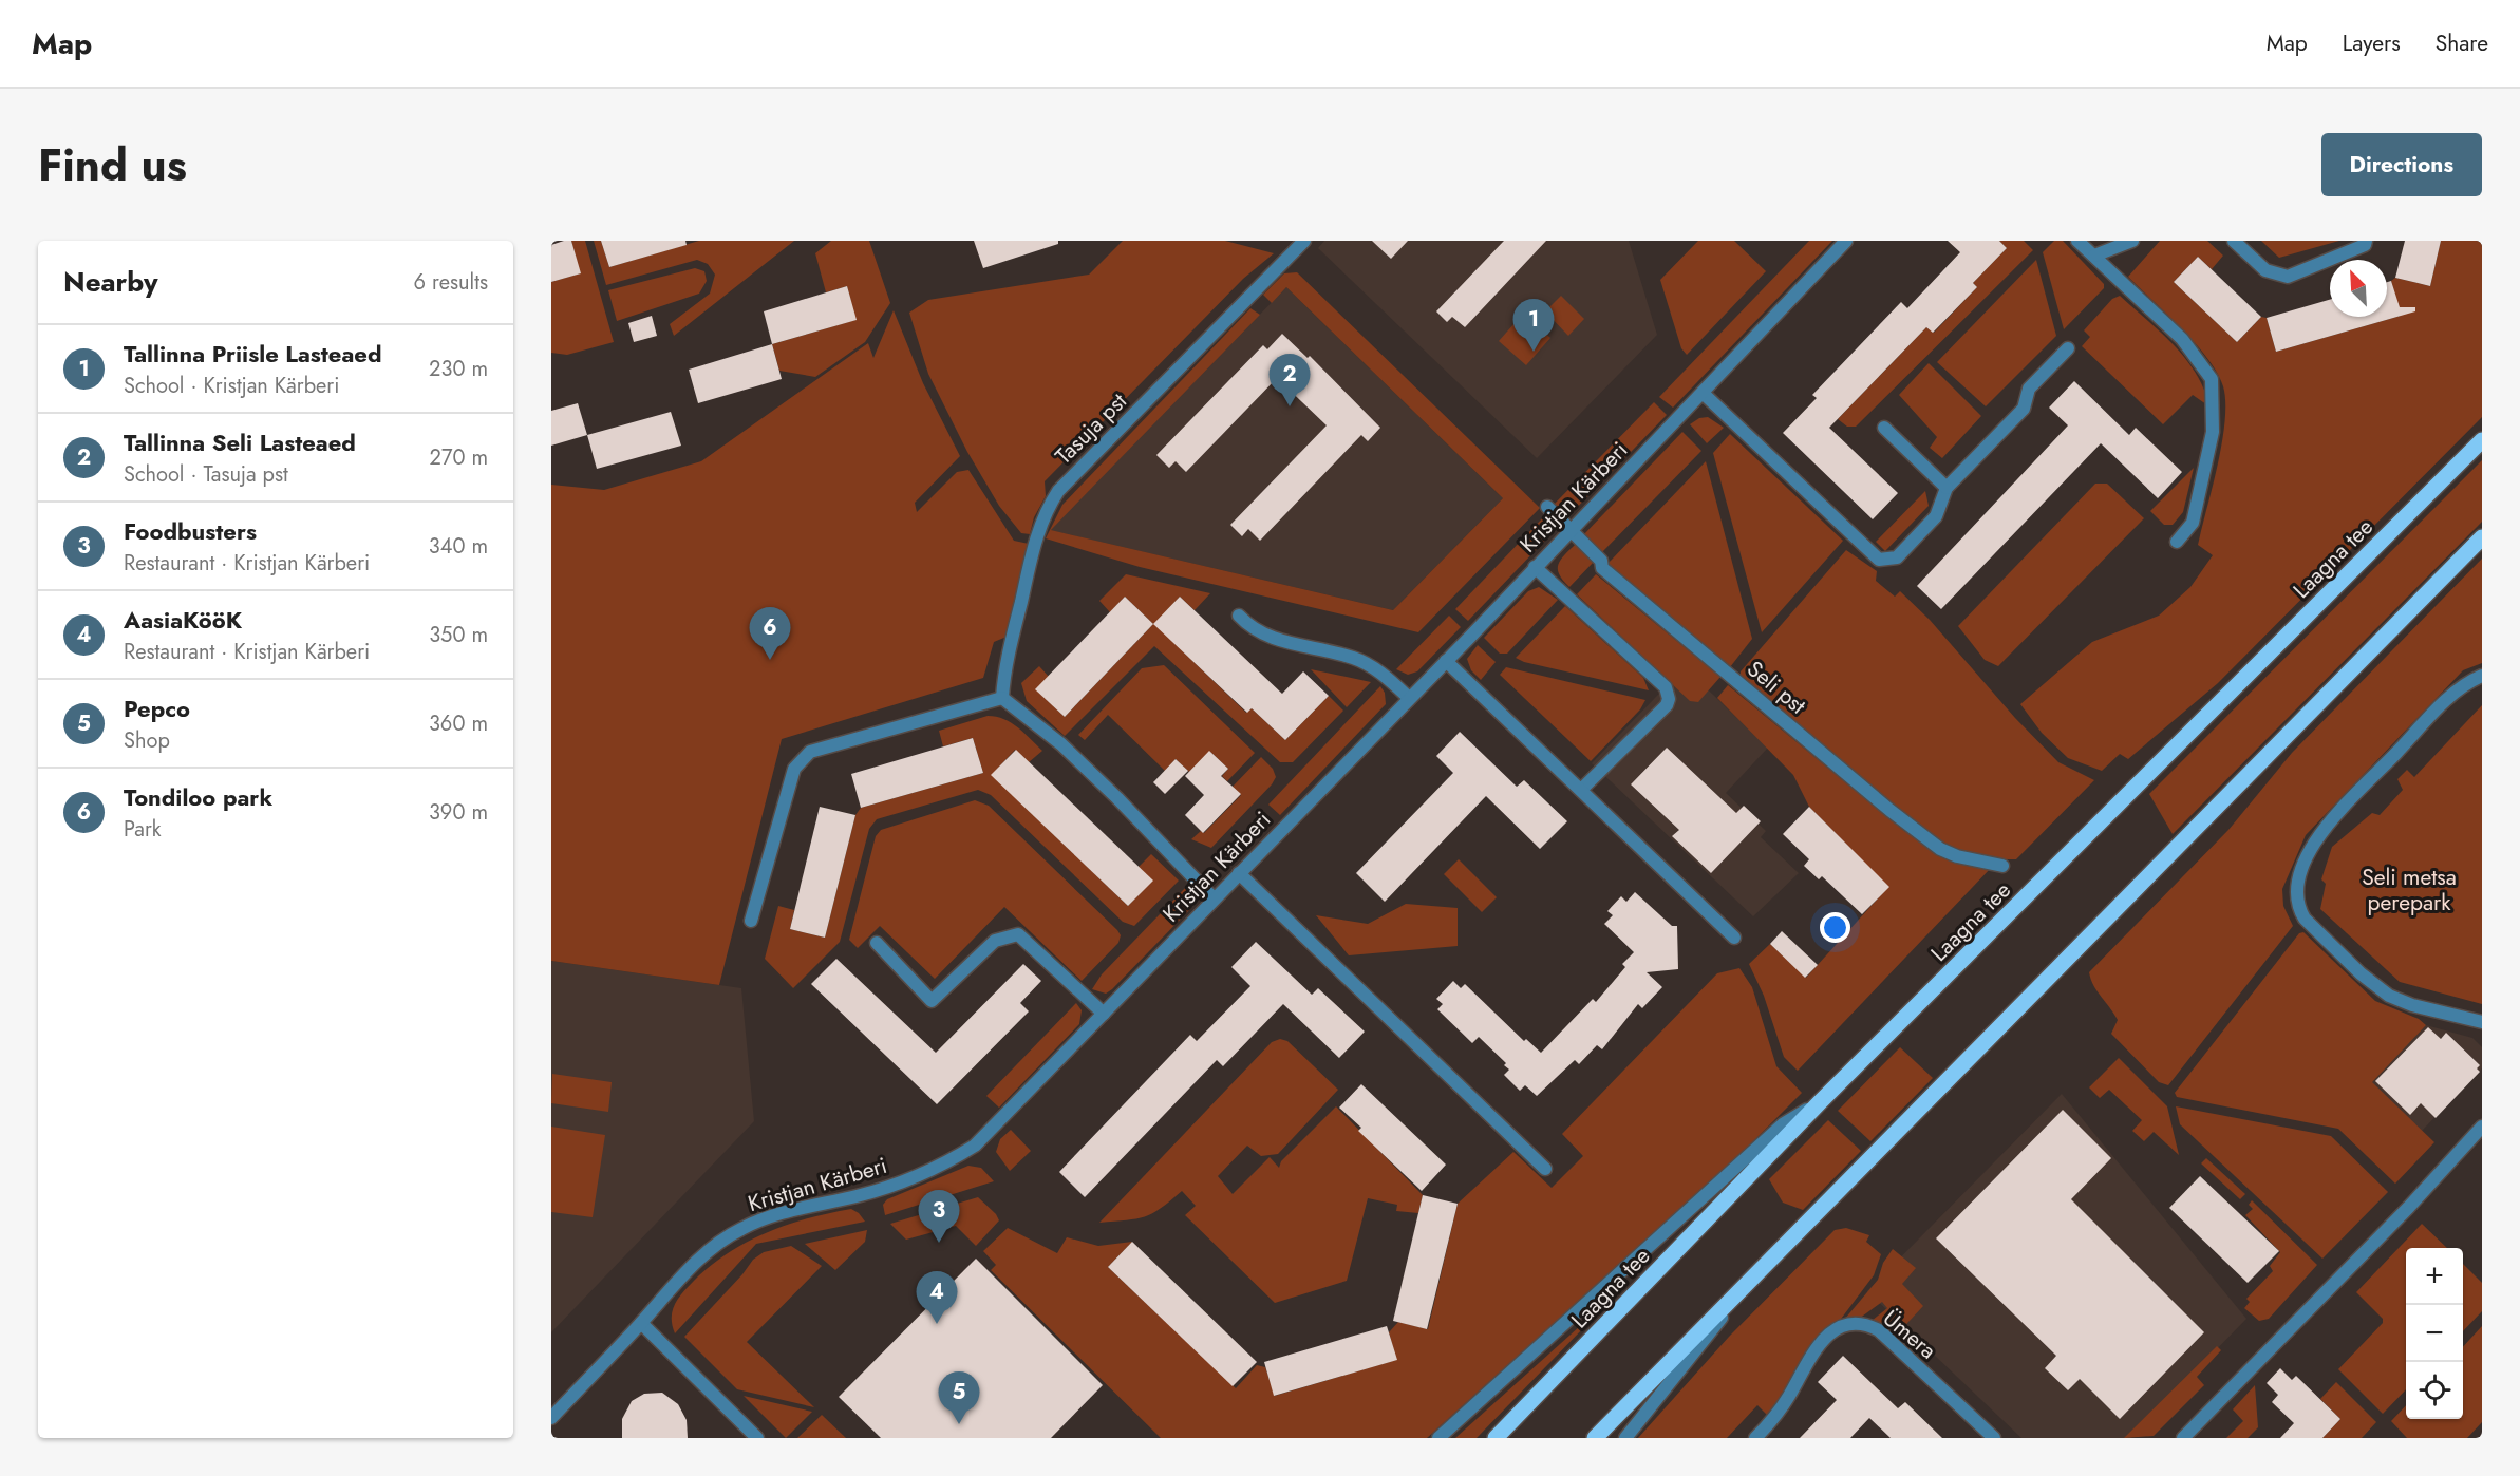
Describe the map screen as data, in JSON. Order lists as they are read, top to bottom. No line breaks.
{"streets":{"main road":["Laagna tee"],"street":["Tasuja pst","Kristjan Kärberi","Seli pst","Ümera"]},"crossings":[["Kristjan Kärberi","Seli pst"]],"parks":["Seli metsa perepark"],"north":"top left","page":{"header":"Map","nav":["Map","Layers","Share"],"title":"Find us","buttons":"Directions","heading":["Nearby","6 results"],"pins":["1","2","6","3","4","5"],"list":[{"mark":"1","name":"Tallinna Priisle Lasteaed","note":"School · Kristjan Kärberi","value":"230 m"},{"mark":"2","name":"Tallinna Seli Lasteaed","note":"School · Tasuja pst","value":"270 m"},{"mark":"3","name":"Foodbusters","note":"Restaurant · Kristjan Kärberi","value":"340 m"},{"mark":"4","name":"AasiaKööK","note":"Restaurant · Kristjan Kärberi","value":"350 m"},{"mark":"5","name":"Pepco","note":"Shop","value":"360 m"},{"mark":"6","name":"Tondiloo park","note":"Park","value":"390 m"}],"map_buttons":["+","−"]}}
